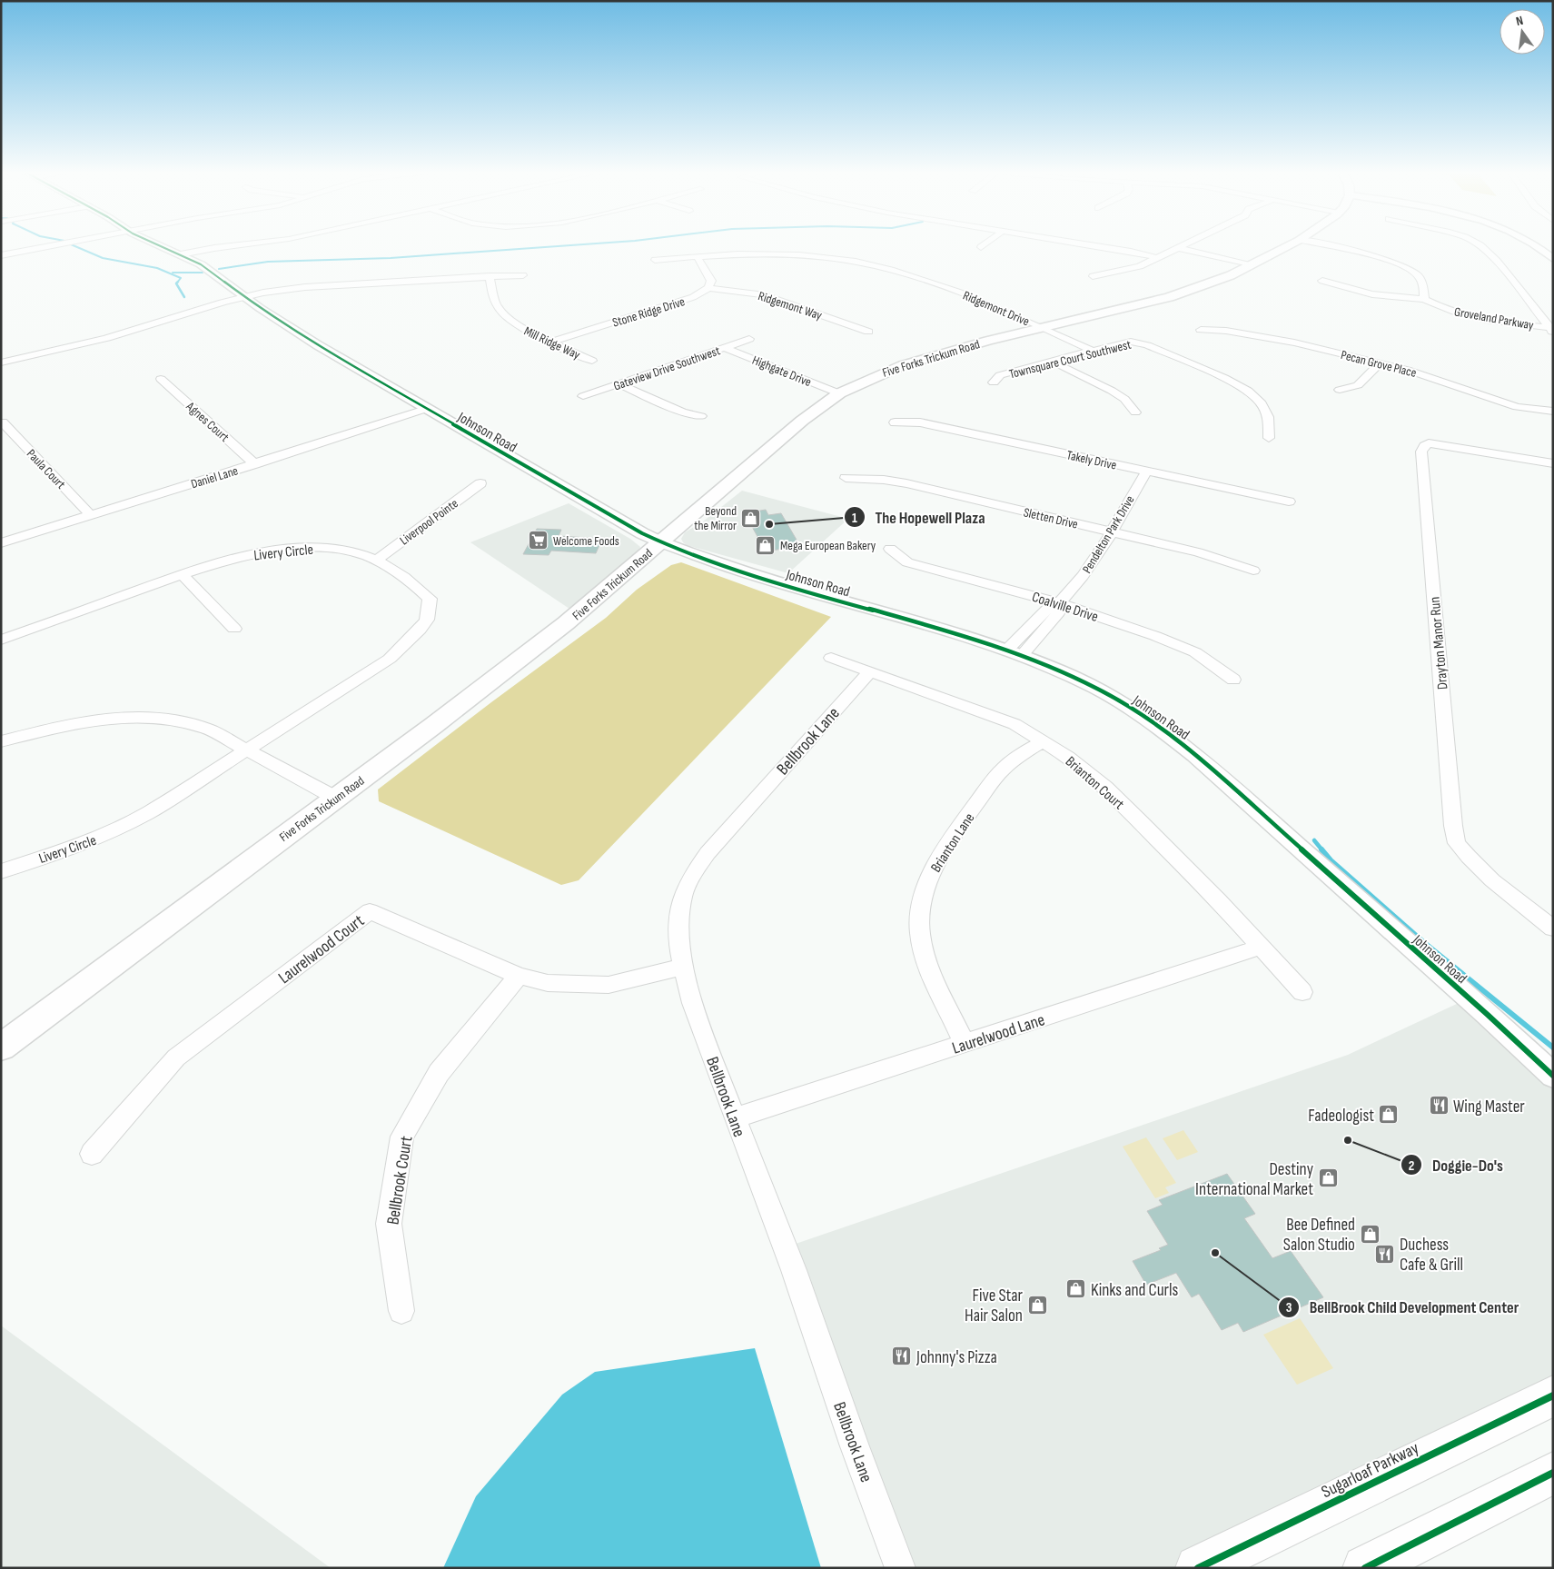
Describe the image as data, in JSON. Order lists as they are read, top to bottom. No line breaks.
{"streets":{"main road":["Five Forks Trickum Road","Sugarloaf Parkway"],"street":["Ridgemont Way","Ridgemont Drive","Stone Ridge Drive","Groveland Parkway","Mill Ridge Way","Townsquare Court Southwest","Pecan Grove Place","Gateview Drive Southwest","Highgate Drive","Agnes Court","Johnson Road","Takely Drive","Paula Court","Daniel Lane","Sletten Drive","Liverpool Pointe","Pendelton Park Drive","Livery Circle","Coalville Drive","Drayton Manor Run","Bellbrook Lane","Brianton Court","Brianton Lane","Laurelwood Court","Laurelwood Lane","Bellbrook Court"]},"crossings":[["Ridgemont Way","Stone Ridge Drive"],["Ridgemont Drive","Five Forks Trickum Road"],["Ridgemont Drive","Townsquare Court Southwest"],["Stone Ridge Drive","Mill Ridge Way"],["Five Forks Trickum Road","Highgate Drive"],["Five Forks Trickum Road","Johnson Road"],["Gateview Drive Southwest","Highgate Drive"],["Agnes Court","Daniel Lane"],["Johnson Road","Daniel Lane"],["Takely Drive","Pendelton Park Drive"],["Paula Court","Daniel Lane"],["Sletten Drive","Pendelton Park Drive"],["Liverpool Pointe","Livery Circle"],["Pendelton Park Drive","Coalville Drive"],["Bellbrook Lane","Brianton Court"],["Bellbrook Lane","Laurelwood Court"],["Bellbrook Lane","Laurelwood Lane"],["Brianton Court","Brianton Lane"],["Brianton Court","Laurelwood Lane"],["Brianton Lane","Laurelwood Lane"],["Laurelwood Court","Bellbrook Court"]],"places":{"shop":["Beyond the Mirror","Mega European Bakery","Fadeologist","Destiny International Market","Bee Defined Salon Studio","Kinks and Curls","Five Star Hair Salon"],"other":["The Hopewell Plaza","Doggie-Do's","BellBrook Child Development Center"],"supermarket":["Welcome Foods"],"restaurant":["Wing Master","Duchess Cafe & Grill","Johnny's Pizza"]},"north":"top"}
